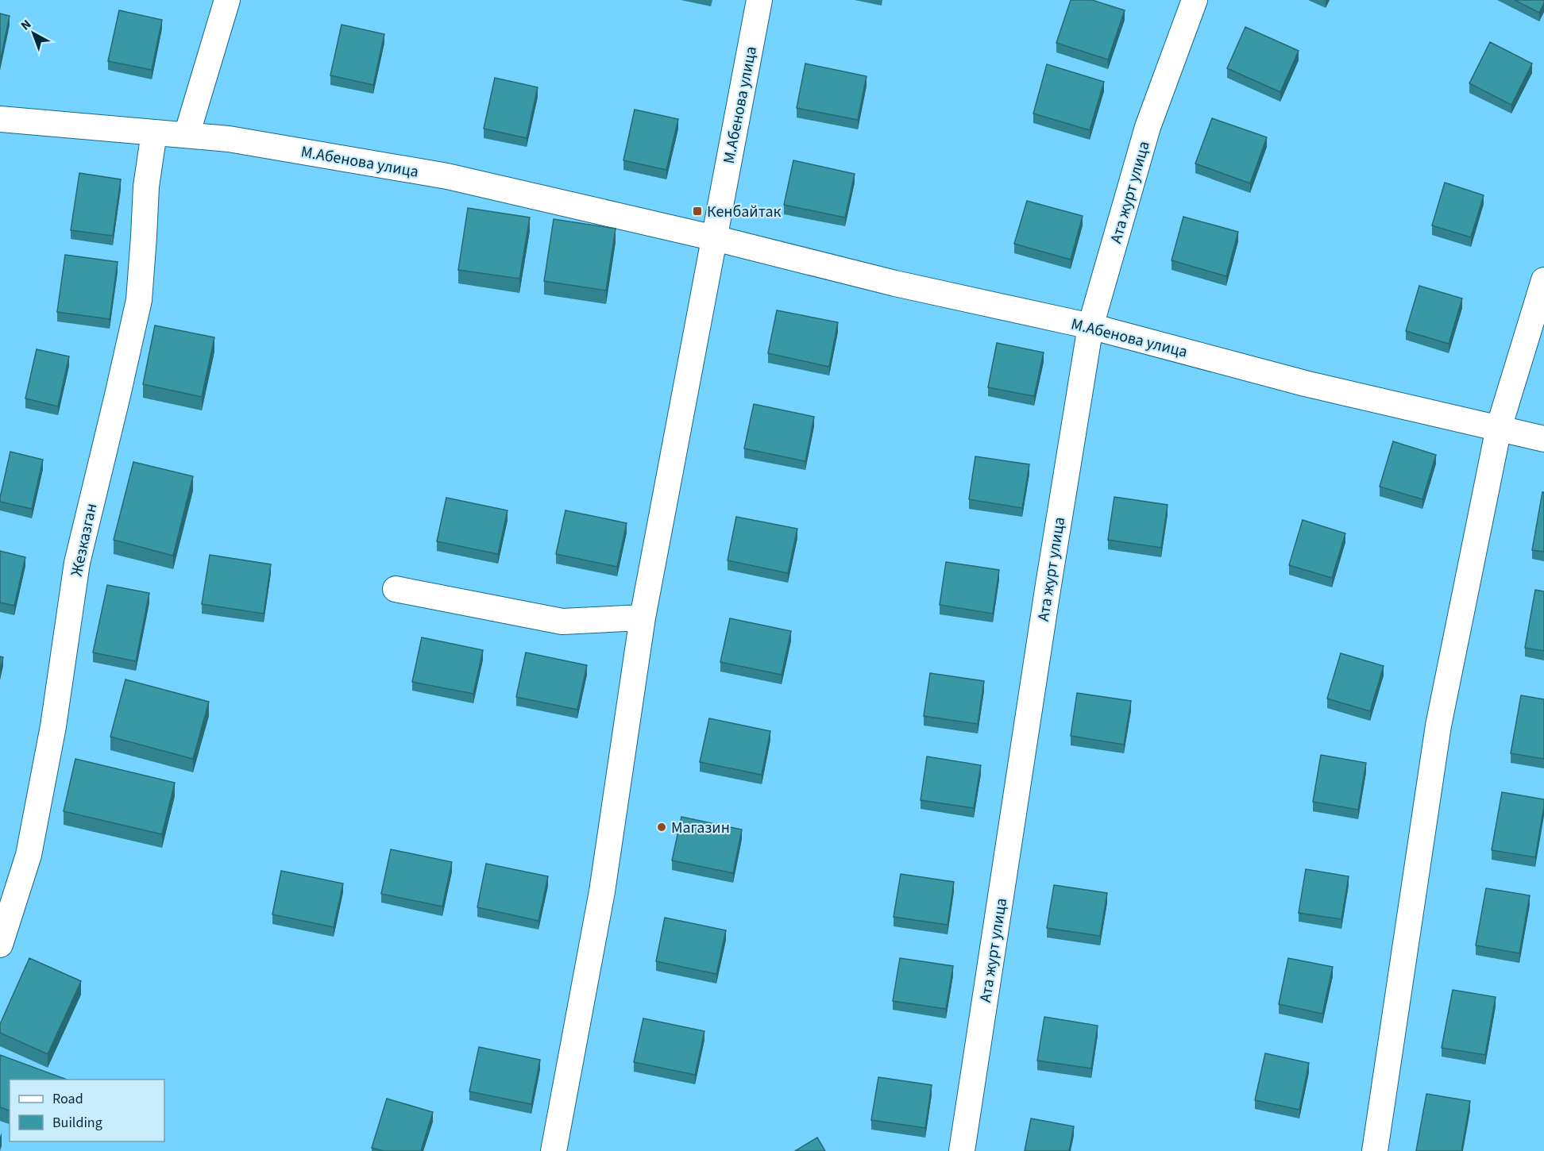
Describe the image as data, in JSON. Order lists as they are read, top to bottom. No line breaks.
{"streets":{"street":["М.Абенова улица","Ата журт улица","Жезказган"]},"crossings":[["М.Абенова улица","Ата журт улица"],["М.Абенова улица","Жезказган"]],"places":{"transit":["Кенбайтак"],"other":["Магазин"]},"legend":["Road","Building"],"north":"top left"}
